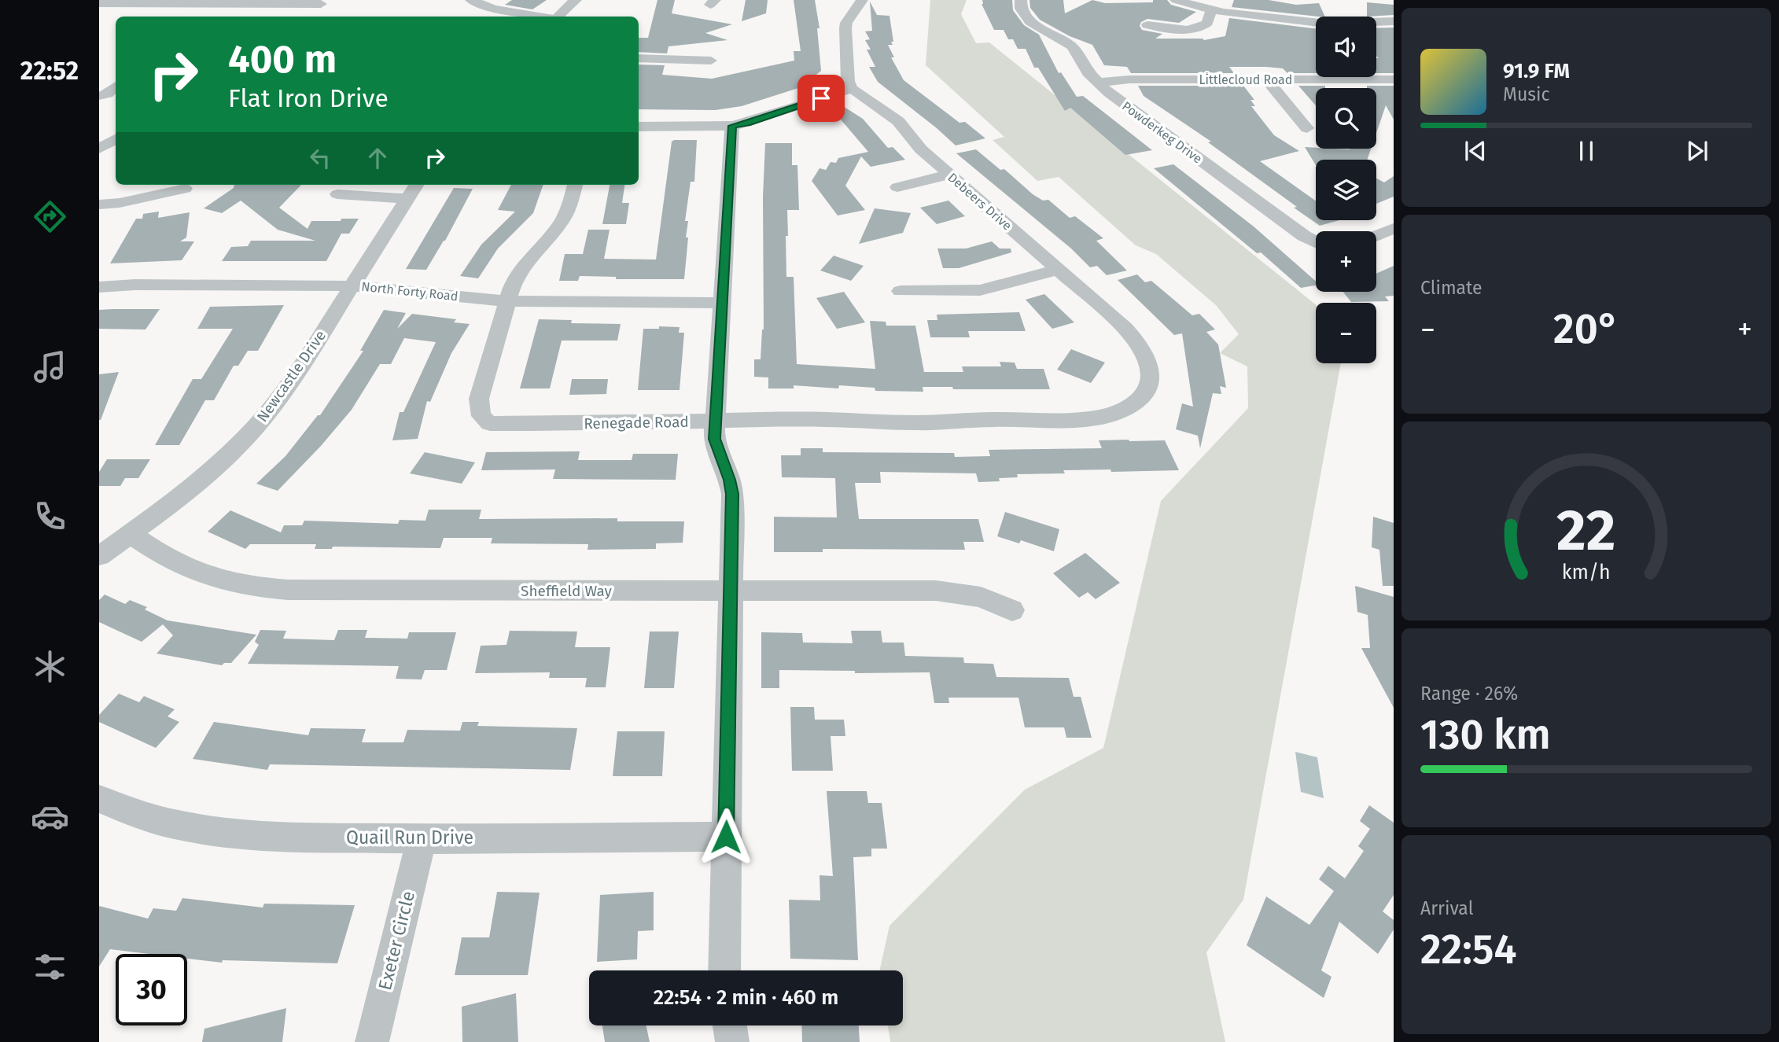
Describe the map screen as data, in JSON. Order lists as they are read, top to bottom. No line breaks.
{"streets":{"street":["Littlecloud Road","Powderkeg Drive","Debeers Drive","North Forty Road","Newcastle Drive","Renegade Road","Sheffield Way","Quail Run Drive","Exeter Circle"]},"crossings":[["Littlecloud Road","Powderkeg Drive"],["Debeers Drive","Renegade Road"],["North Forty Road","Newcastle Drive"],["North Forty Road","Renegade Road"],["Newcastle Drive","Sheffield Way"],["Quail Run Drive","Exeter Circle"]],"page":{"tabs":"22:52","map_buttons":["+","−"],"turn":["400 m","Flat Iron Drive"],"song":["91.9 FM","Music"],"tile":["Climate",["Range · 26%","130 km"],["Arrival","22:54"]],"heat":["−","20°","+"],"limit":"30","trip":"22:54 · 2 min · 460 m","gauge":["22","km/h"]}}
